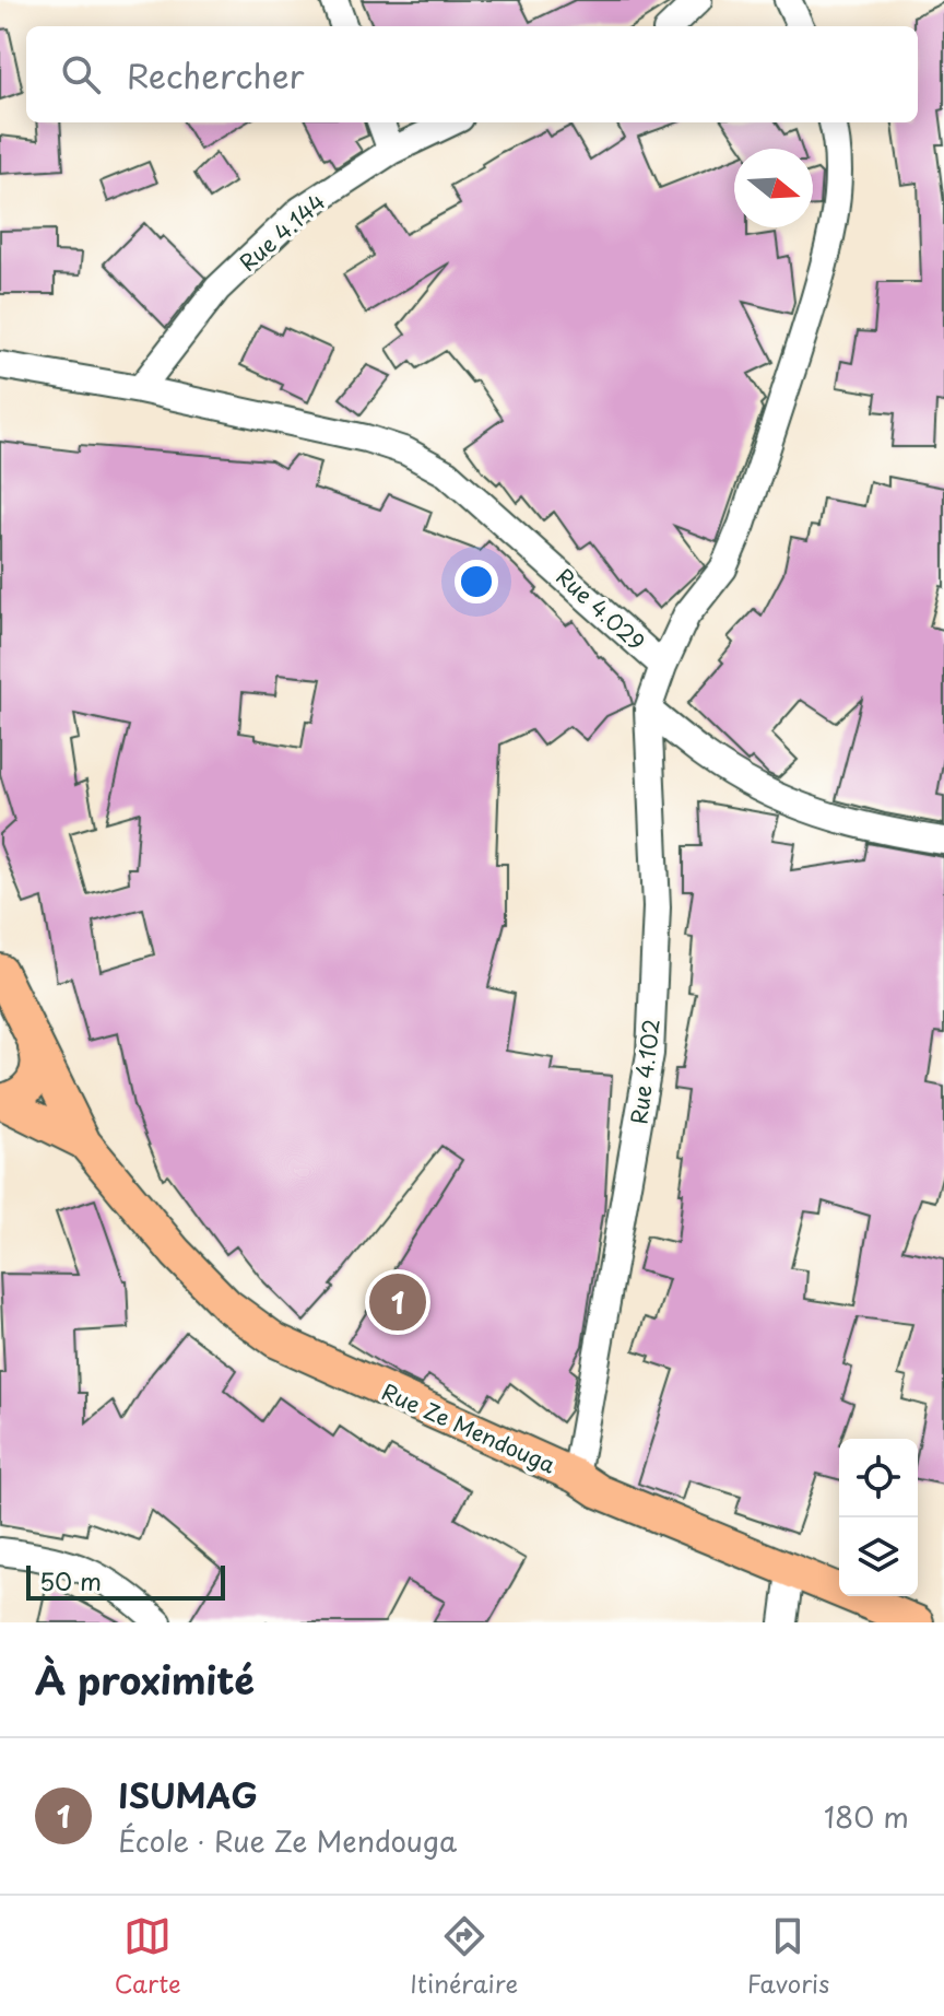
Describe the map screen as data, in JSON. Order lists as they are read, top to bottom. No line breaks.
{"streets":{"main road":["Rue Ze Mendouga"],"street":["Rue 4.144","Rue 4.029","Rue 4.102"]},"crossings":[["Rue 4.144","Rue 4.029"],["Rue 4.029","Rue 4.102"],["Rue 4.102","Rue Ze Mendouga"]],"scale_bar":"50 m","north":"right","page":{"search":"Rechercher","pins":"1","scale":"50 m","heading":"À proximité","list":[{"mark":"1","name":"ISUMAG","note":"École · Rue Ze Mendouga","value":"180 m"}],"nav":["Carte","Itinéraire","Favoris"]}}
